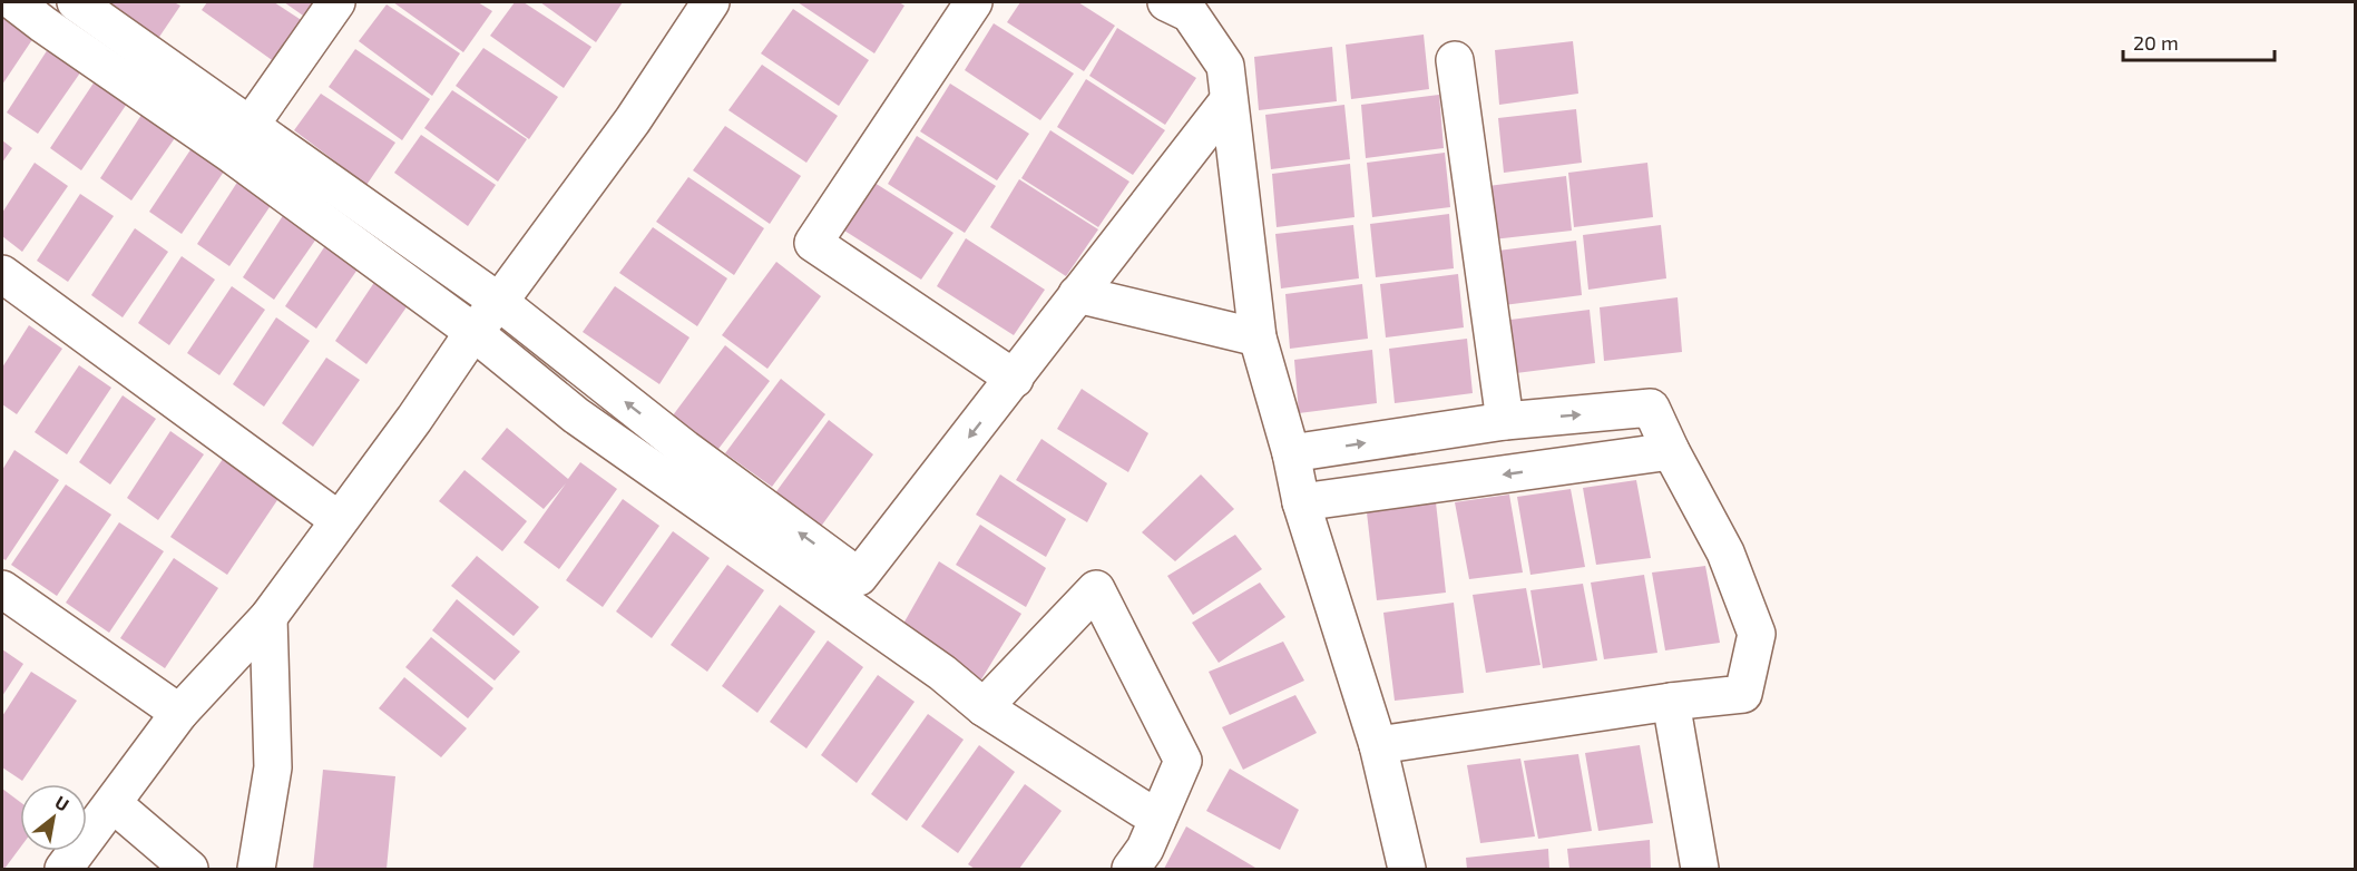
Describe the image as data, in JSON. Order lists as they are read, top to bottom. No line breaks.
{"scale_bar":"20 m","north":"top right"}
